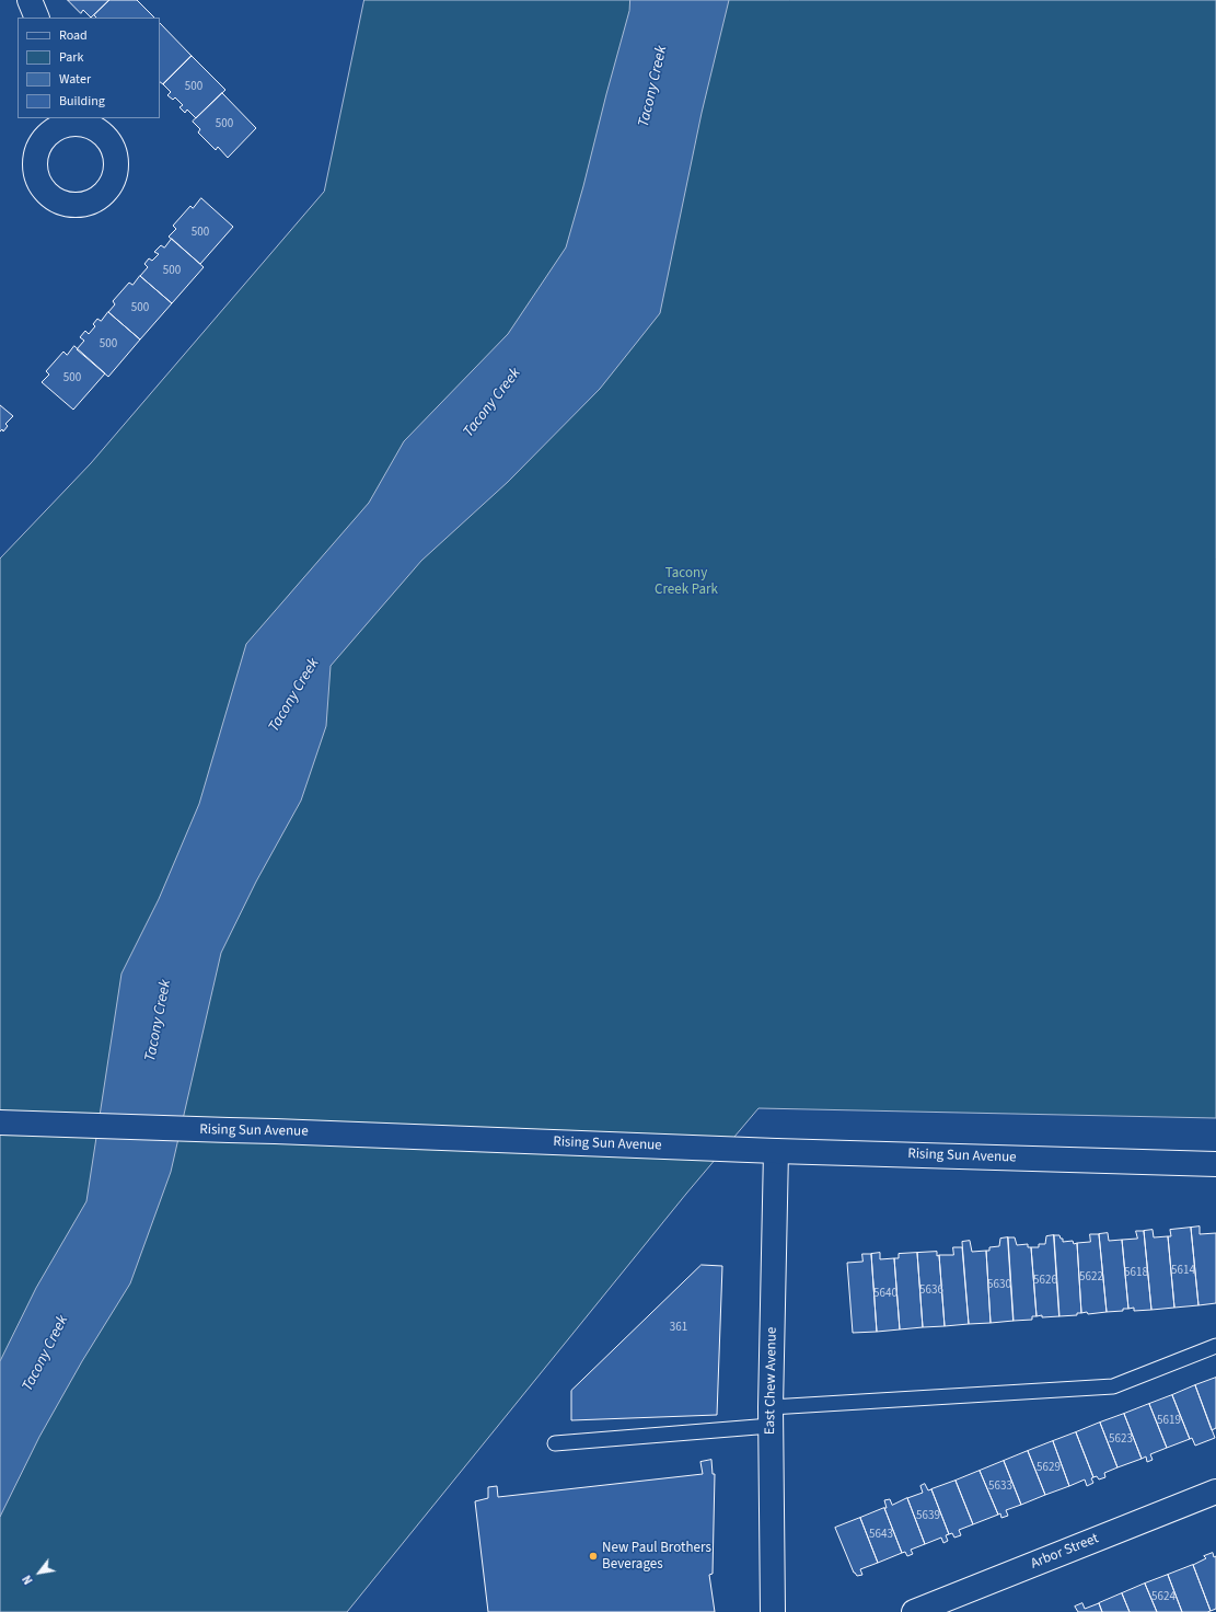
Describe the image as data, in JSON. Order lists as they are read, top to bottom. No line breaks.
{"streets":{"main road":["Rising Sun Avenue","East Chew Avenue","Arbor Street"]},"crossings":[["Rising Sun Avenue","East Chew Avenue"]],"water":["Tacony Creek"],"parks":["Tacony Creek Park"],"places":["New Paul Brothers Beverages"],"house_numbers":["500","500","500","500","500","500","500","5614","5618","5622","5626","5630","5636","5640","361","5619","5623","5629","5633","5639","5643","5624"],"legend":["Road","Park","Water","Building"],"north":"bottom left"}
